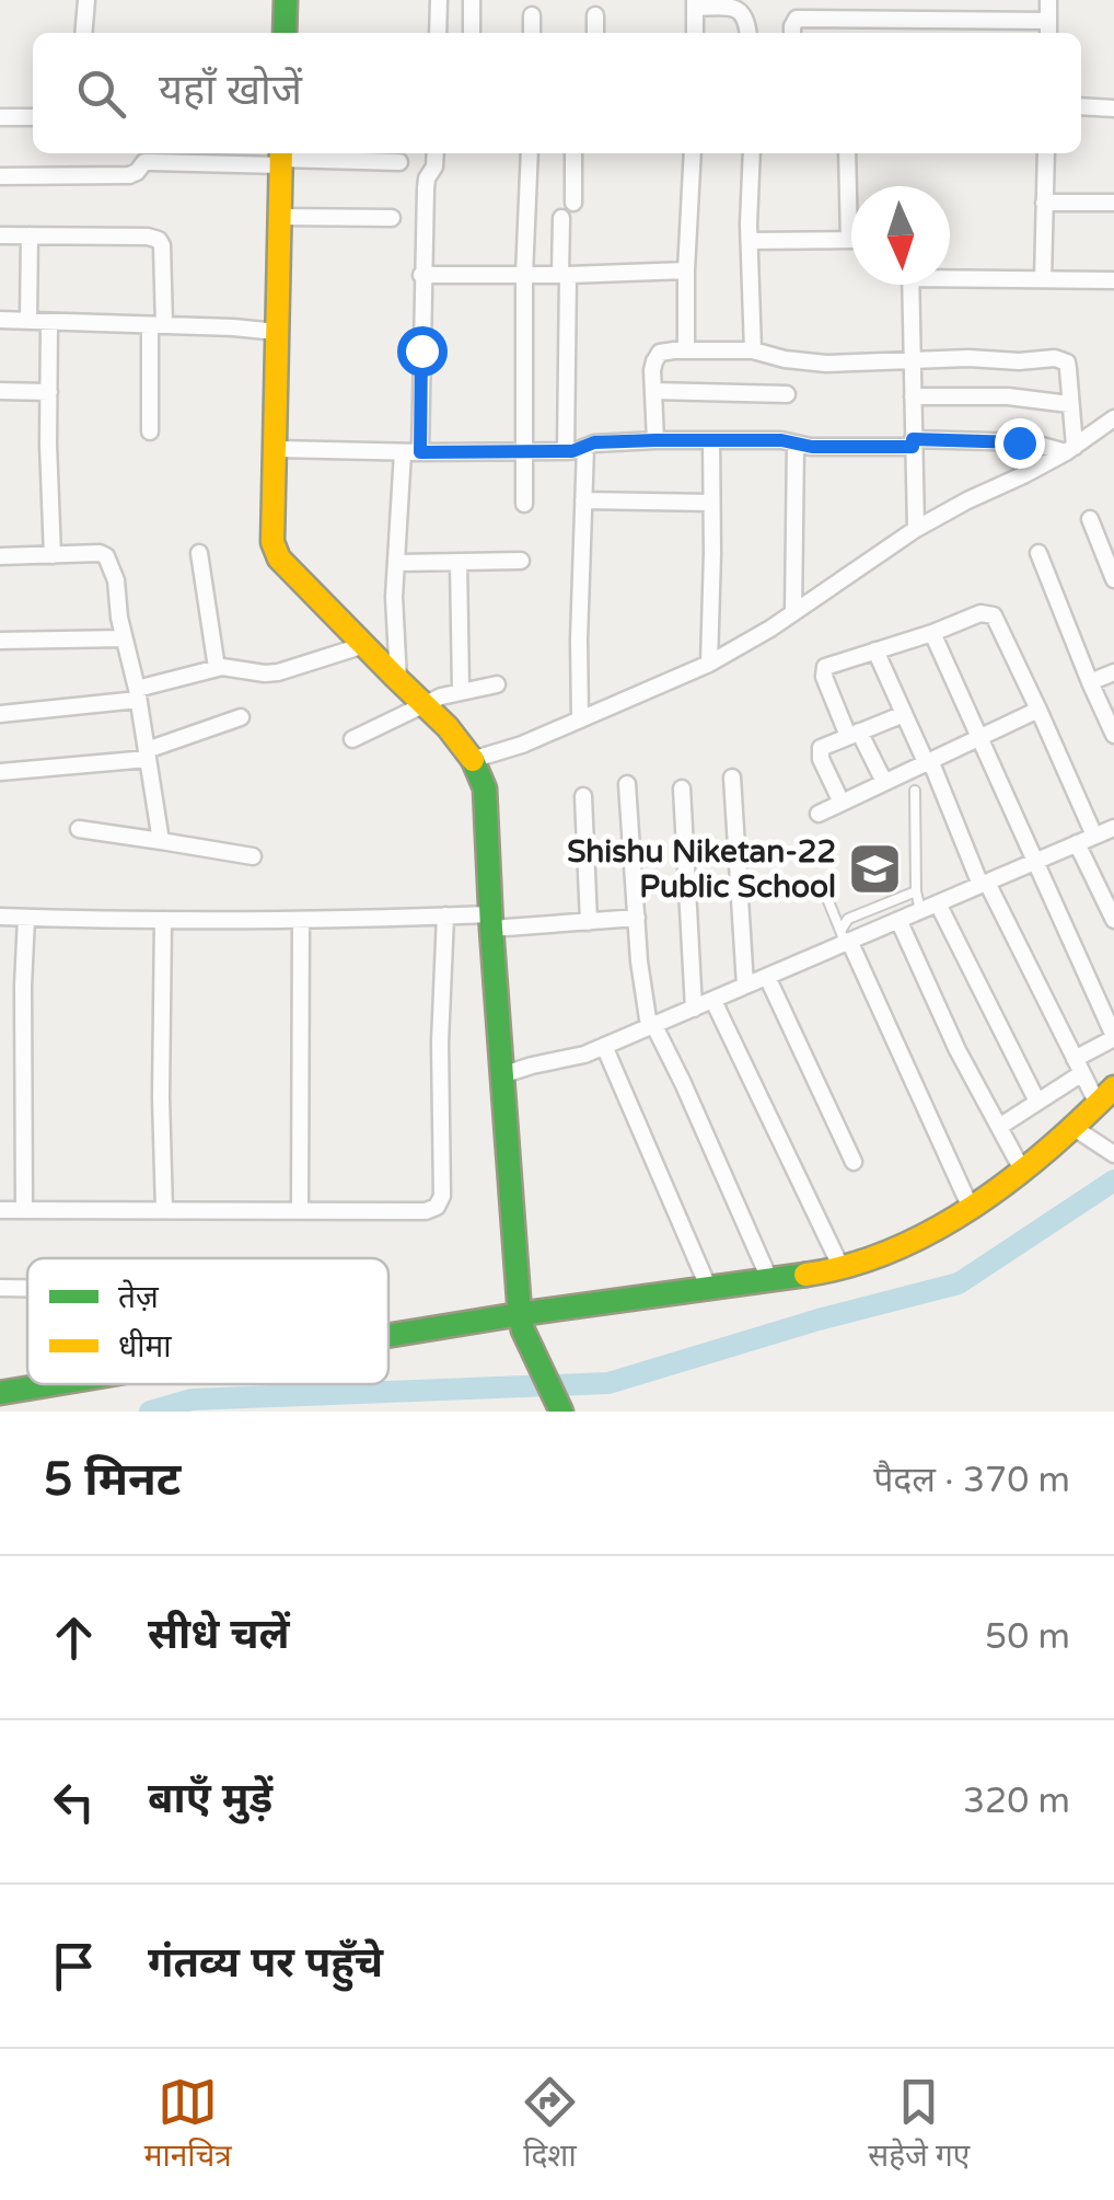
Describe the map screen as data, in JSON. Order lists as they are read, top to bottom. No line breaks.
{"places":{"school or university":["Shishu Niketan-22 Public School"]},"legend":["तेज़","धीमा"],"north":"bottom","page":{"search":"यहाँ खोजें","heading":["5 मिनट","पैदल · 370 m"],"list":[["सीधे चलें","50 m"],["बाएँ मुड़ें","320 m"],"गंतव्य पर पहुँचे"],"nav":["मानचित्र","दिशा","सहेजे गए"]}}
